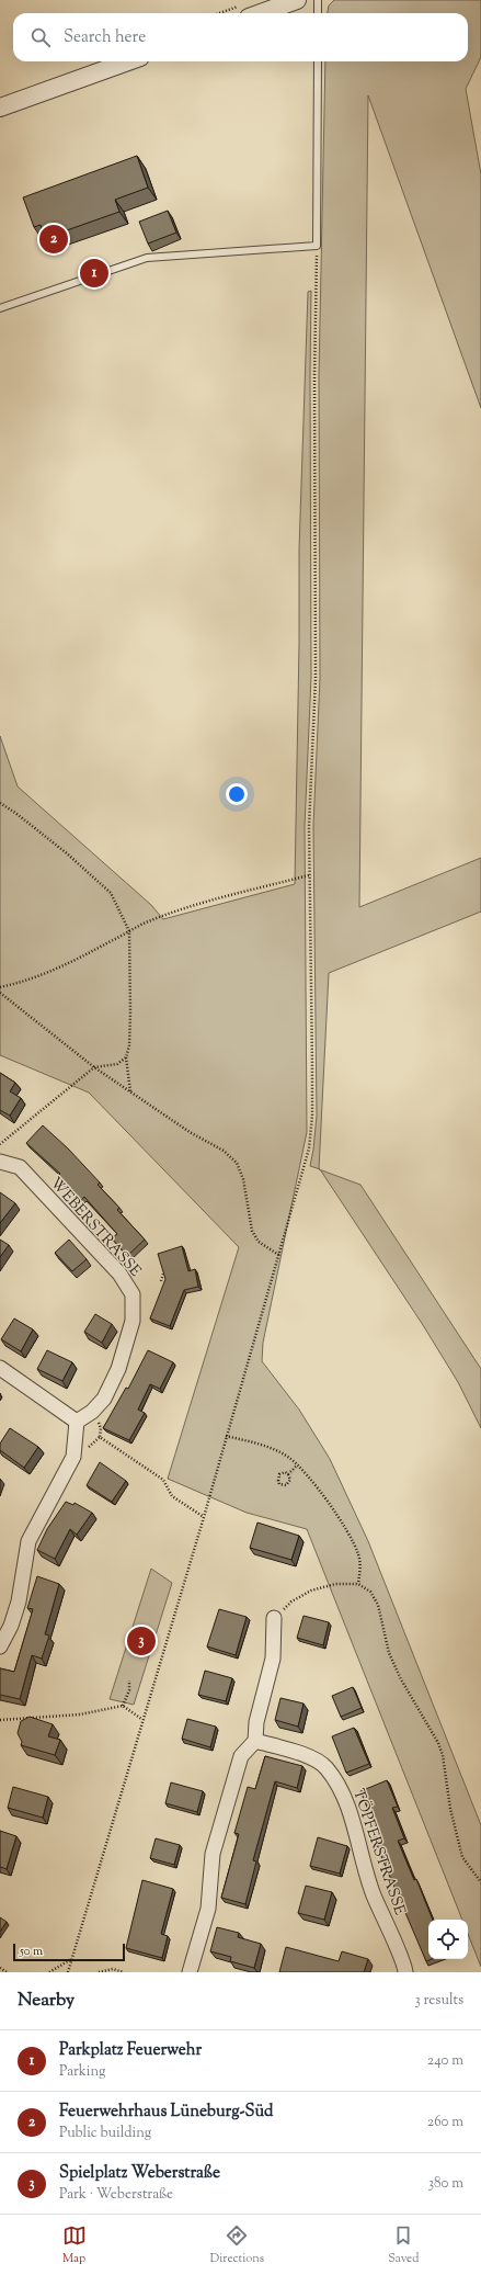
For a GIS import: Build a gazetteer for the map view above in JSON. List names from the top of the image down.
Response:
{
  "streets": {
    "street": ["WEBERSTRASSE", "TÖPFERSTRASSE"]
  },
  "scale_bar": "50 m",
  "page": {
    "search": "Search here",
    "pins": ["2", "1", "3"],
    "scale": "50 m",
    "heading": ["Nearby", "3 results"],
    "list": [
      {
        "mark": "1",
        "name": "Parkplatz Feuerwehr",
        "note": "Parking",
        "value": "240 m"
      },
      {
        "mark": "2",
        "name": "Feuerwehrhaus Lüneburg-Süd",
        "note": "Public building",
        "value": "260 m"
      },
      {
        "mark": "3",
        "name": "Spielplatz Weberstraße",
        "note": "Park · Weberstraße",
        "value": "380 m"
      }
    ],
    "nav": ["Map", "Directions", "Saved"]
  }
}
